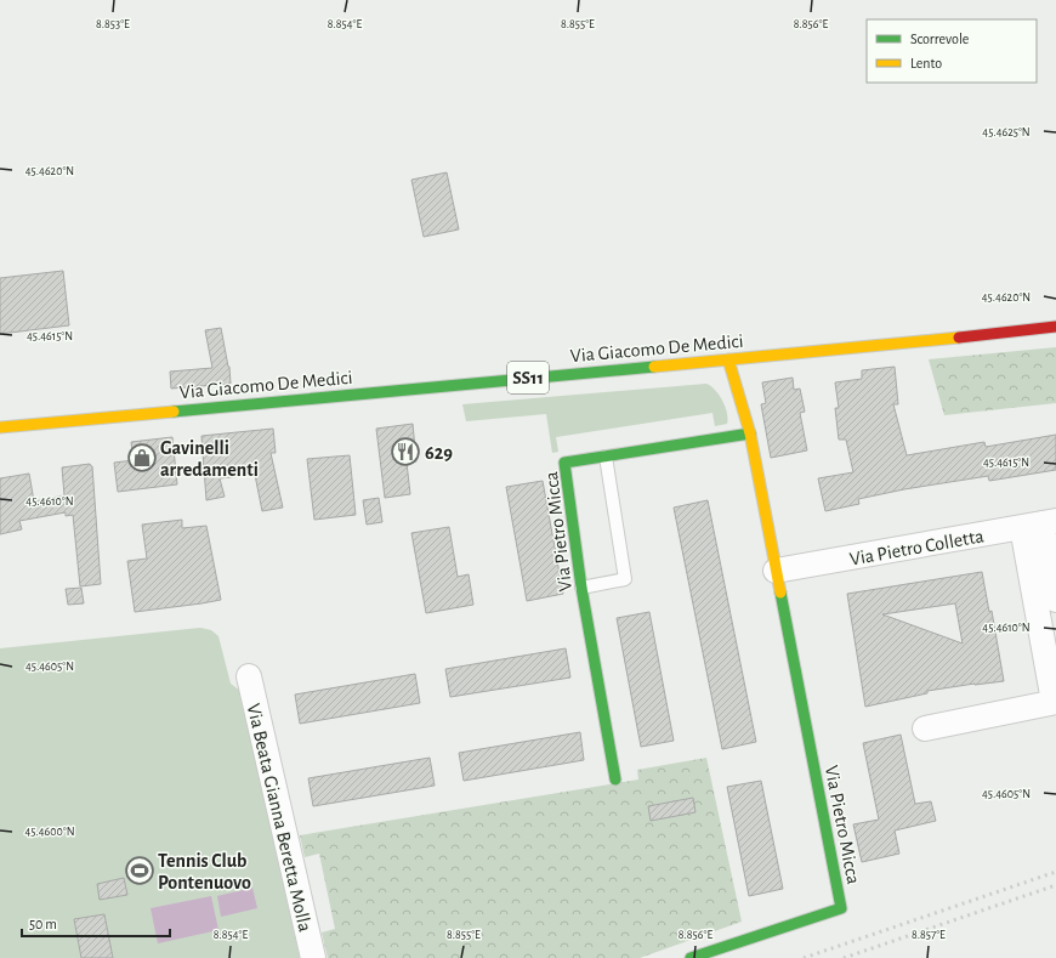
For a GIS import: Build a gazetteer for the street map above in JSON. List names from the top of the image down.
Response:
{
  "streets": {
    "street": [
      "Via Giacomo De Medici",
      "SS11",
      "Via Pietro Micca",
      "Via Pietro Colletta",
      "Via Beata Gianna Beretta Molla"
    ]
  },
  "crossings": [
    ["Via Giacomo De Medici", "Via Pietro Micca"],
    ["Via Pietro Micca", "Via Pietro Colletta"]
  ],
  "places": {
    "restaurant": ["629"],
    "shop": ["Gavinelli arredamenti"],
    "sports": ["Tennis Club Pontenuovo"]
  },
  "legend": ["Scorrevole", "Lento"],
  "scale_bar": "50 m",
  "coordinates": [
    "8.853°E",
    "8.854°E",
    "8.855°E",
    "8.856°E",
    "45.4625°N",
    "45.4620°N",
    "45.4615°N",
    "45.4610°N",
    "45.4605°N",
    "45.4600°N",
    "8.857°E"
  ]
}
